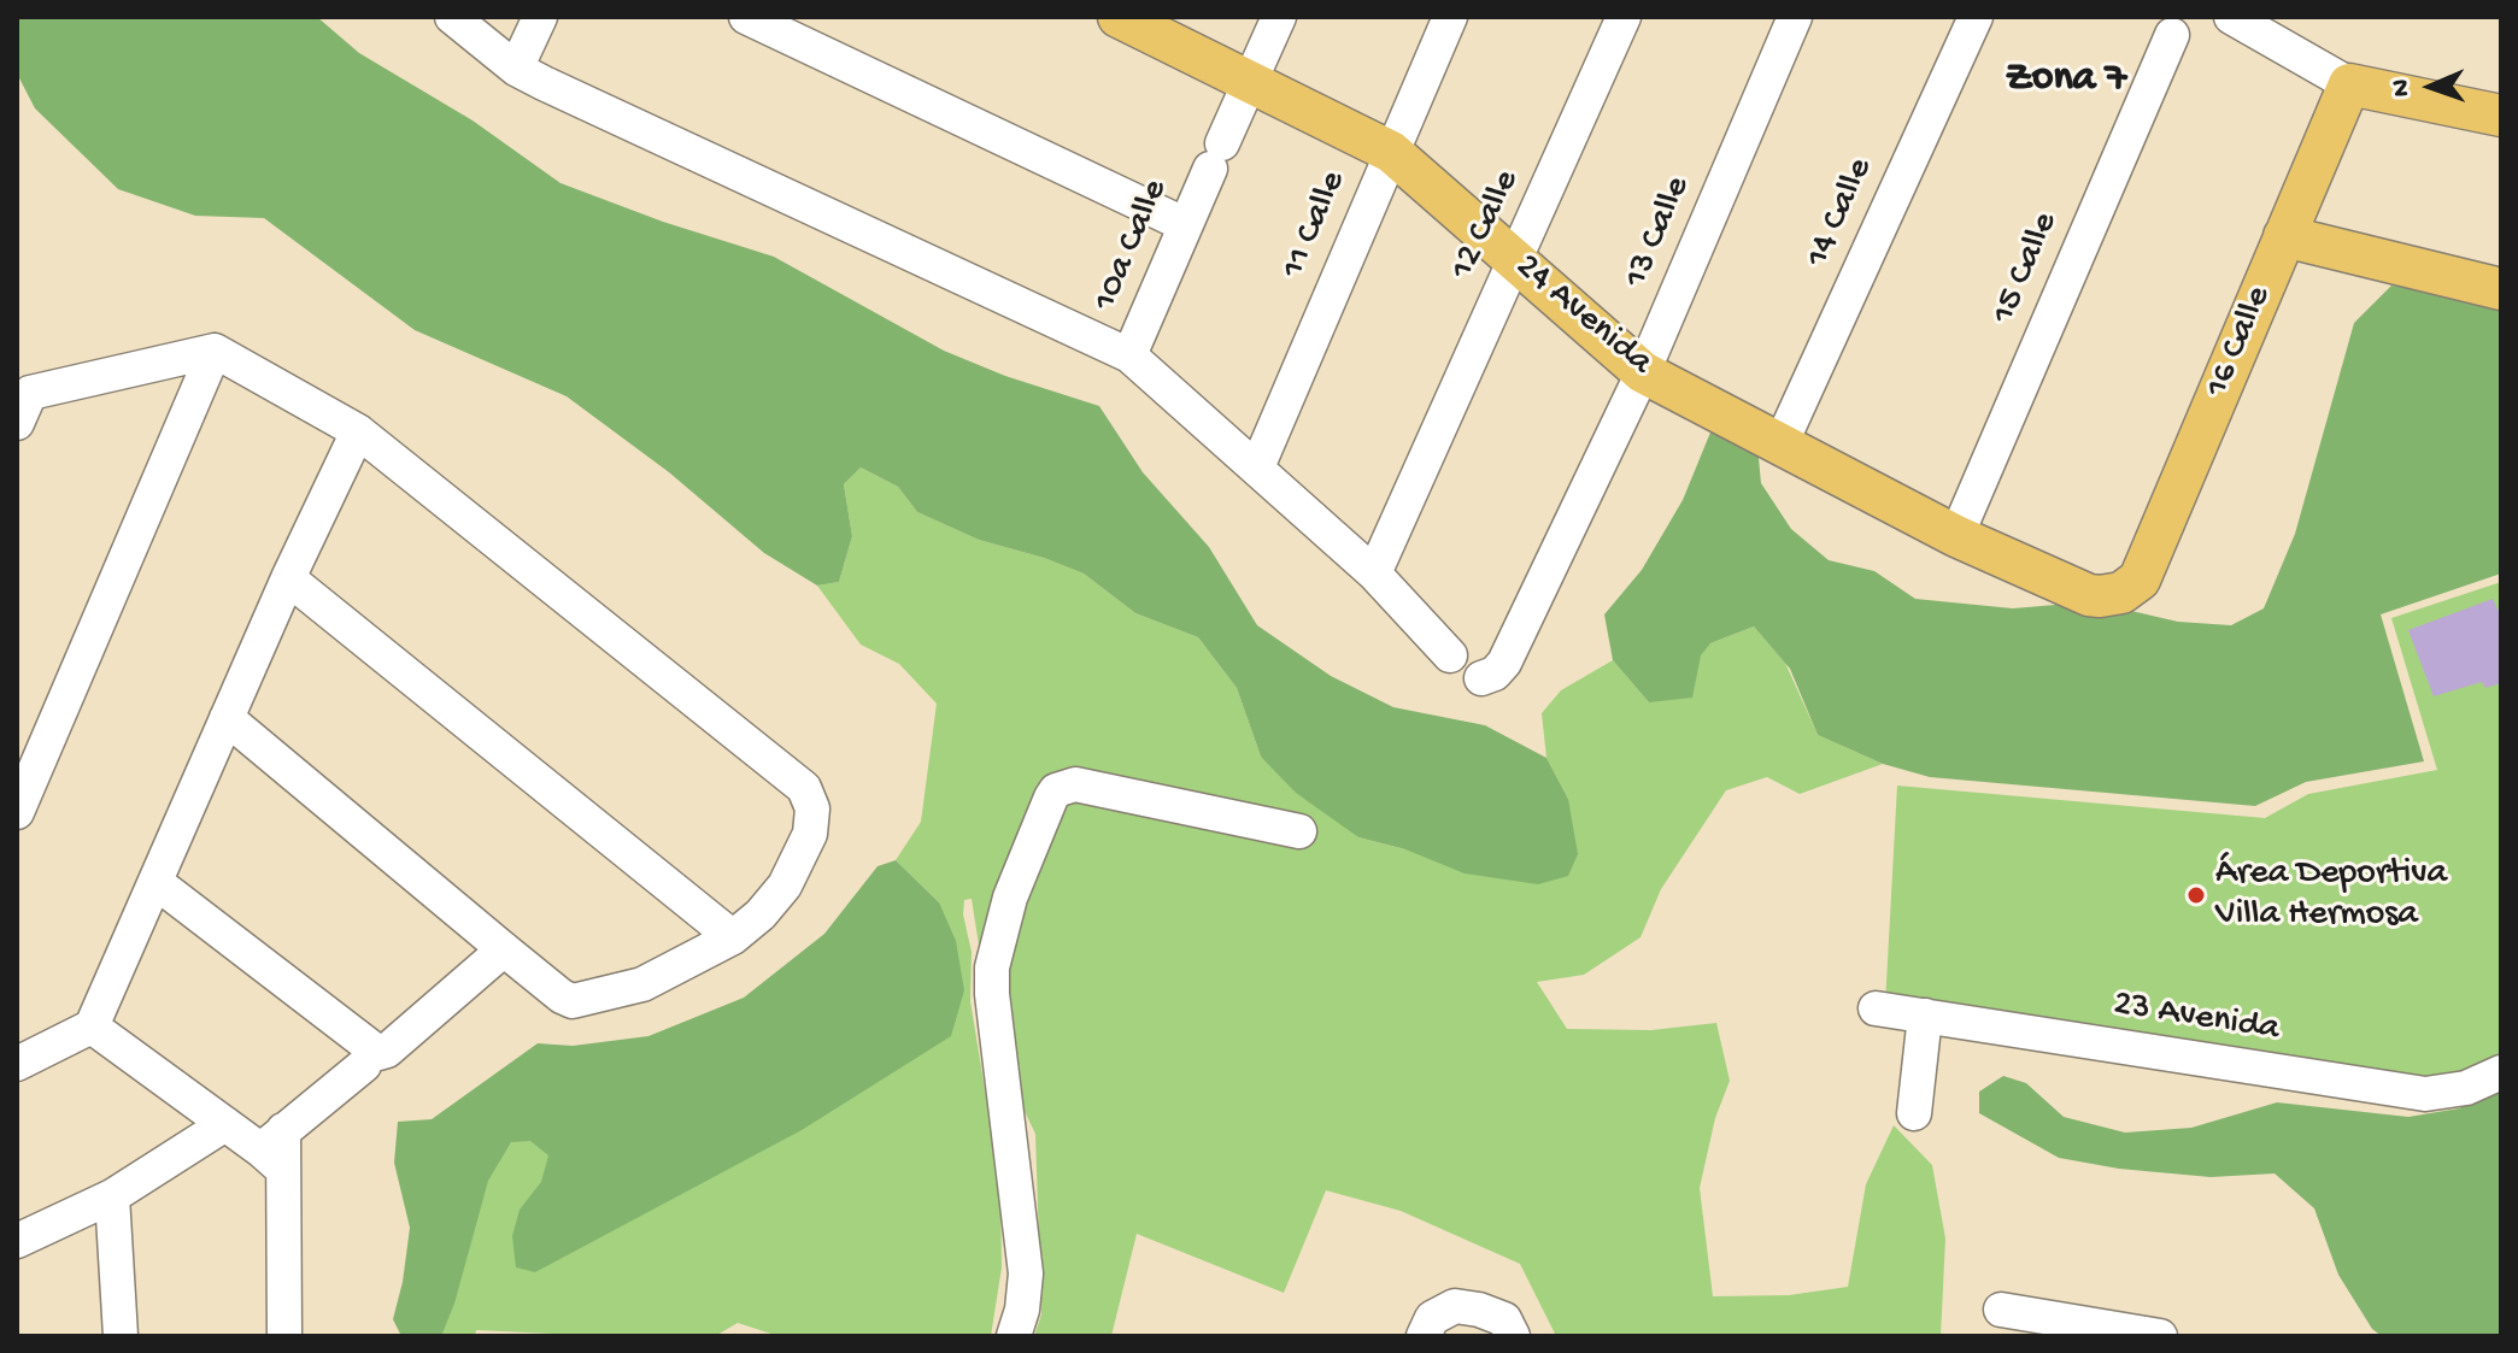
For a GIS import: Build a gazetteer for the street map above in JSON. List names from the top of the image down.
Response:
{
  "streets": {
    "main road": ["24 Avenida", "16 Calle"],
    "street": [
      "14 Calle",
      "11 Calle",
      "12 Calle",
      "13 Calle",
      "10a Calle",
      "15 Calle",
      "23 Avenida"
    ]
  },
  "crossings": [
    ["14 Calle", "24 Avenida"],
    ["11 Calle", "24 Avenida"],
    ["12 Calle", "24 Avenida"],
    ["13 Calle", "24 Avenida"],
    ["10a Calle", "24 Avenida"],
    ["15 Calle", "24 Avenida"],
    ["24 Avenida", "16 Calle"]
  ],
  "districts": ["Zona 7"],
  "places": ["Área Deportiva Villa Hermosa"],
  "north": "left"
}
